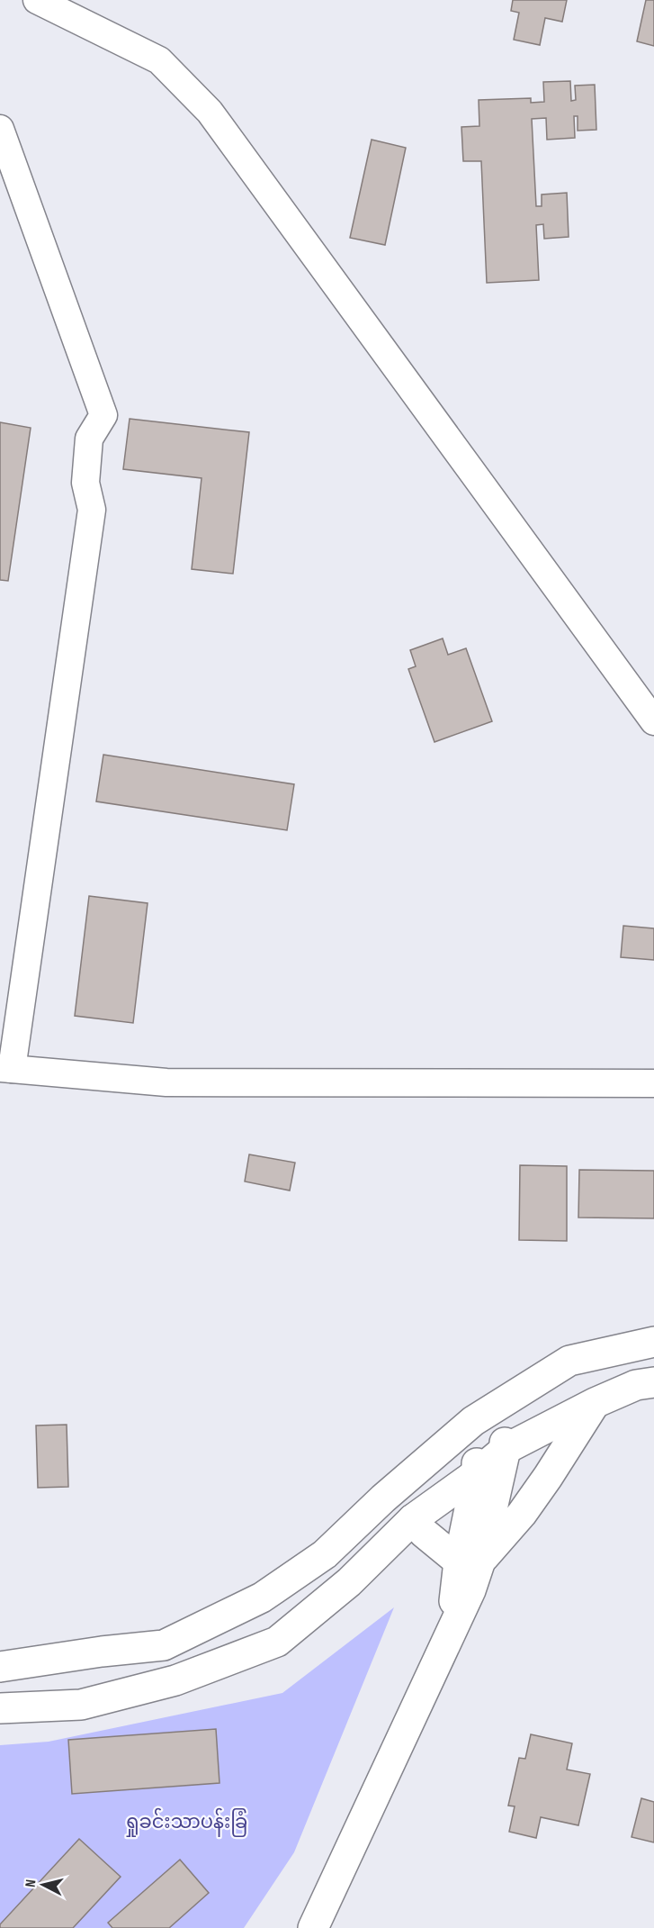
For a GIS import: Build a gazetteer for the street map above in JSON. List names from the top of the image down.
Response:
{
  "parks": ["ရှုခင်းသာပန်းခြံ"],
  "north": "left"
}
